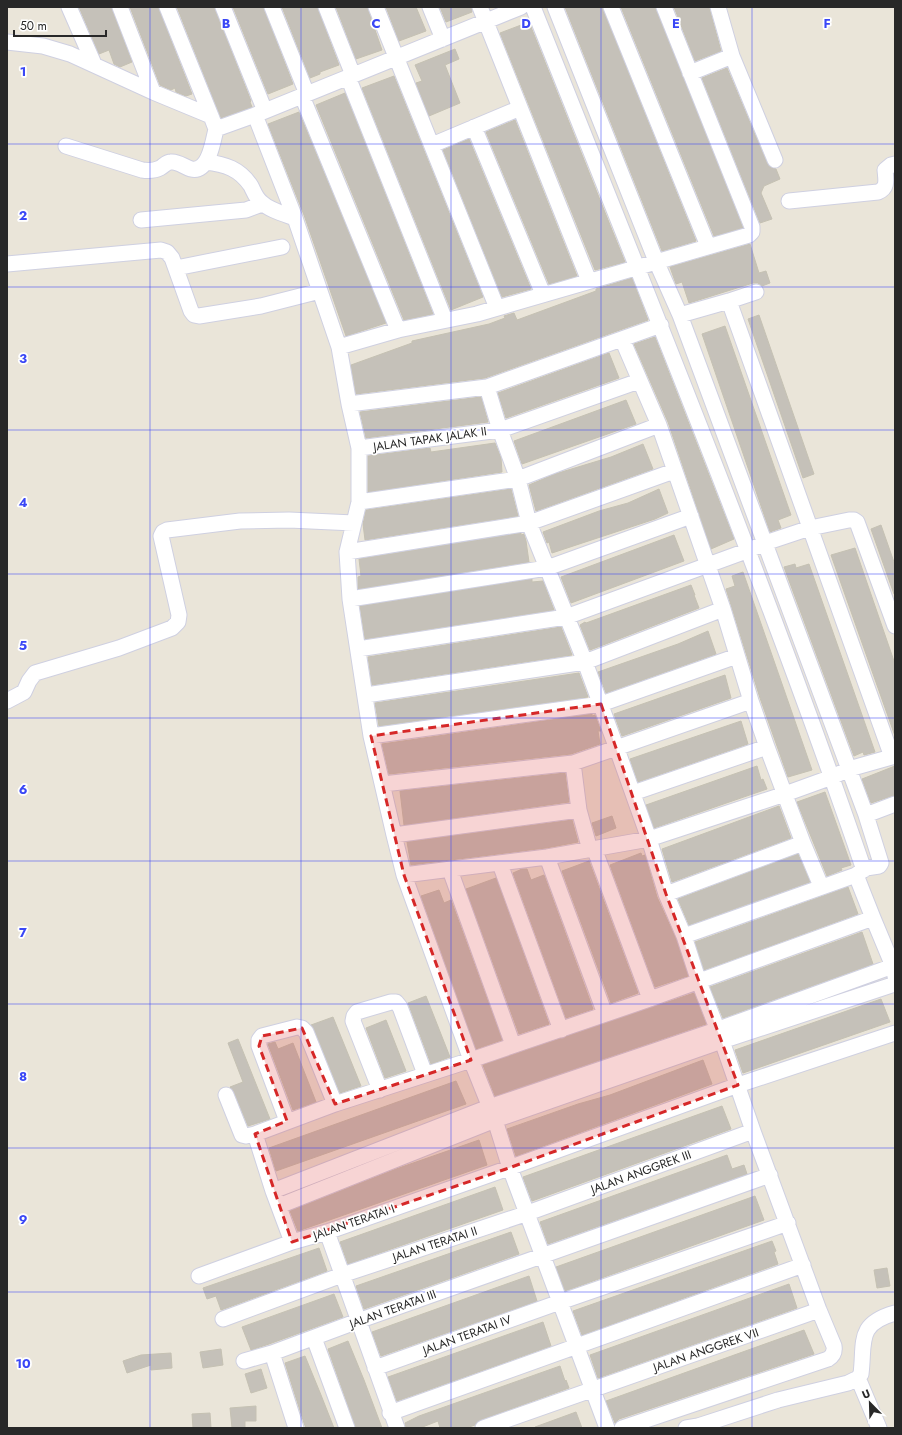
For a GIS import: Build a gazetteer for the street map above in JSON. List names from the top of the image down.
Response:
{
  "streets": {
    "street": [
      "JALAN TAPAK JALAK II",
      "JALAN ANGGREK III",
      "JALAN TERATAI I",
      "JALAN TERATAI II",
      "JALAN TERATAI III",
      "JALAN TERATAI IV",
      "JALAN ANGGREK VII"
    ]
  },
  "crossings": [
    ["JALAN ANGGREK III", "JALAN TERATAI II"]
  ],
  "scale_bar": "50 m",
  "north": "top left",
  "grid": {
    "columns": [
      "B",
      "C",
      "D",
      "E",
      "F"
    ],
    "rows": [
      "1",
      "2",
      "3",
      "4",
      "5",
      "6",
      "7",
      "8",
      "9",
      "10"
    ]
  }
}
